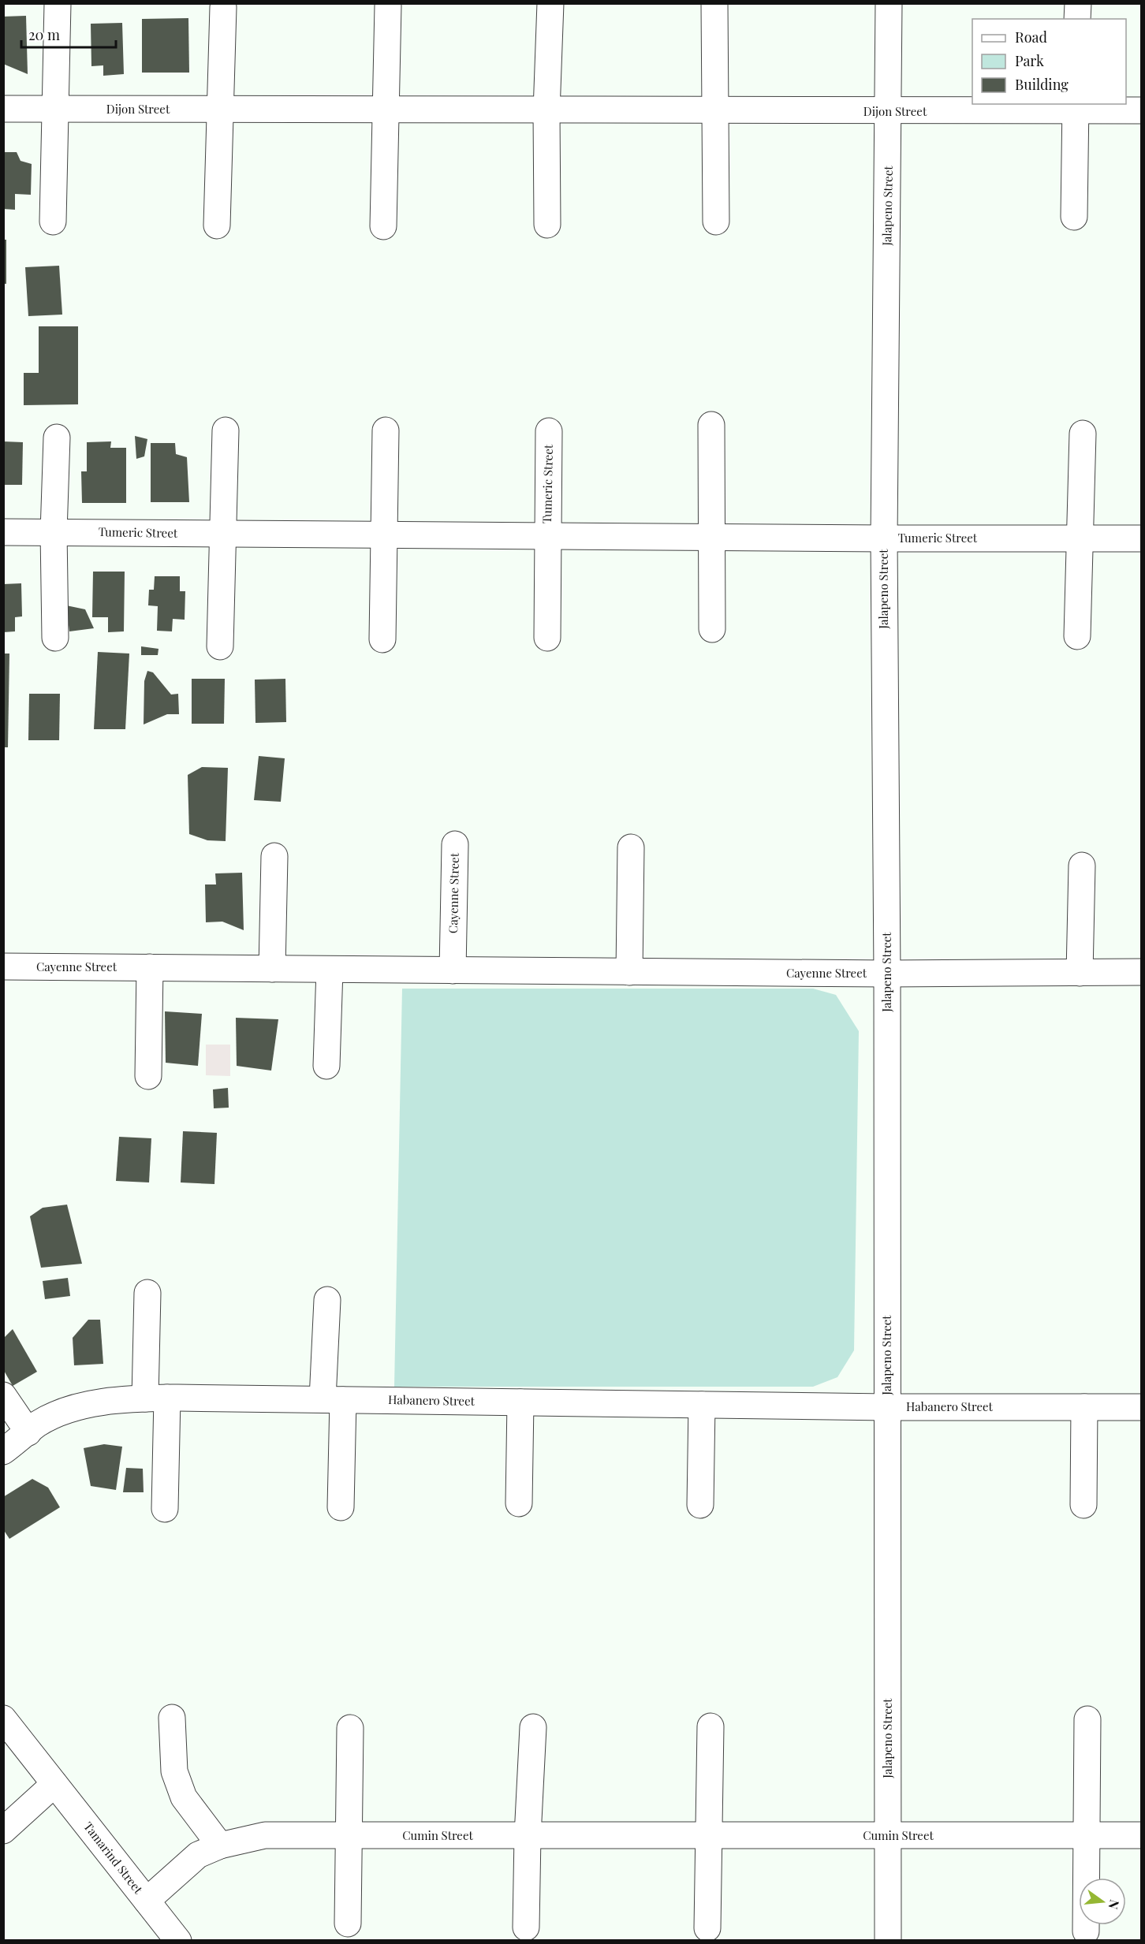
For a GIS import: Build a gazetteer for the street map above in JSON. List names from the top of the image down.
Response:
{
  "streets": {
    "street": [
      "Dijon Street",
      "Jalapeno Street",
      "Tumeric Street",
      "Cayenne Street",
      "Habanero Street",
      "Cumin Street",
      "Tamarind Street"
    ]
  },
  "crossings": [
    ["Dijon Street", "Jalapeno Street"],
    ["Jalapeno Street", "Tumeric Street"],
    ["Jalapeno Street", "Cayenne Street"],
    ["Jalapeno Street", "Habanero Street"],
    ["Jalapeno Street", "Cumin Street"],
    ["Cumin Street", "Tamarind Street"]
  ],
  "legend": ["Road", "Park", "Building"],
  "scale_bar": "20 m",
  "north": "right"
}
